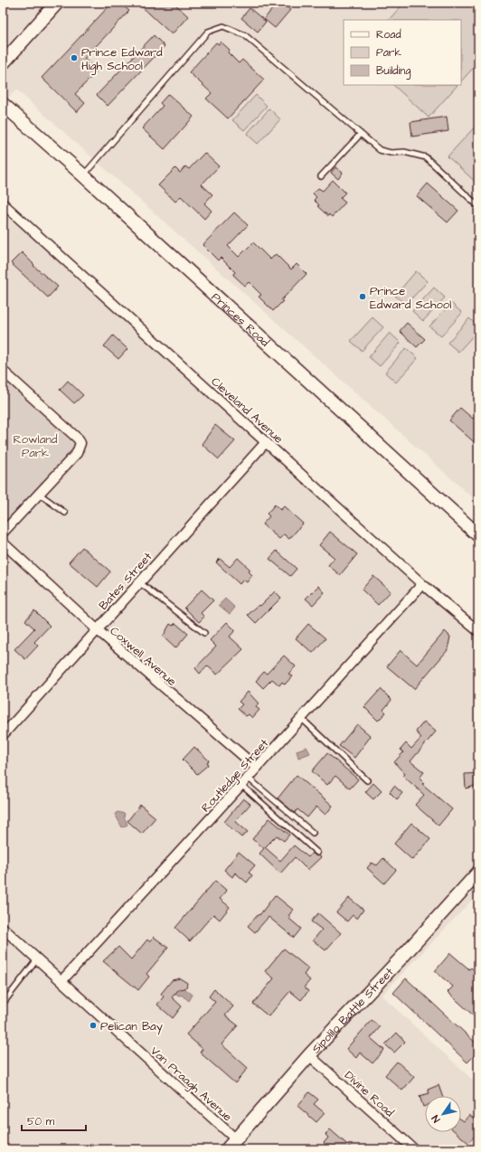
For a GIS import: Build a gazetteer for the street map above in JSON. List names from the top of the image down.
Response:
{
  "streets": {
    "main road": ["Princes Road", "Sipolilo Battle Street"],
    "street": [
      "Cleveland Avenue",
      "Bates Street",
      "Coxwell Avenue",
      "Routledge Street",
      "Van Praagh Avenue",
      "Divine Road"
    ]
  },
  "crossings": [
    ["Cleveland Avenue", "Bates Street"],
    ["Cleveland Avenue", "Routledge Street"],
    ["Bates Street", "Coxwell Avenue"],
    ["Coxwell Avenue", "Routledge Street"],
    ["Routledge Street", "Van Praagh Avenue"],
    ["Sipolilo Battle Street", "Van Praagh Avenue"],
    ["Sipolilo Battle Street", "Divine Road"]
  ],
  "parks": ["Rowland Park"],
  "places": ["Prince Edward High School", "Prince Edward School", "Pelican Bay"],
  "legend": ["Road", "Park", "Building"],
  "scale_bar": "50 m",
  "north": "bottom left"
}
